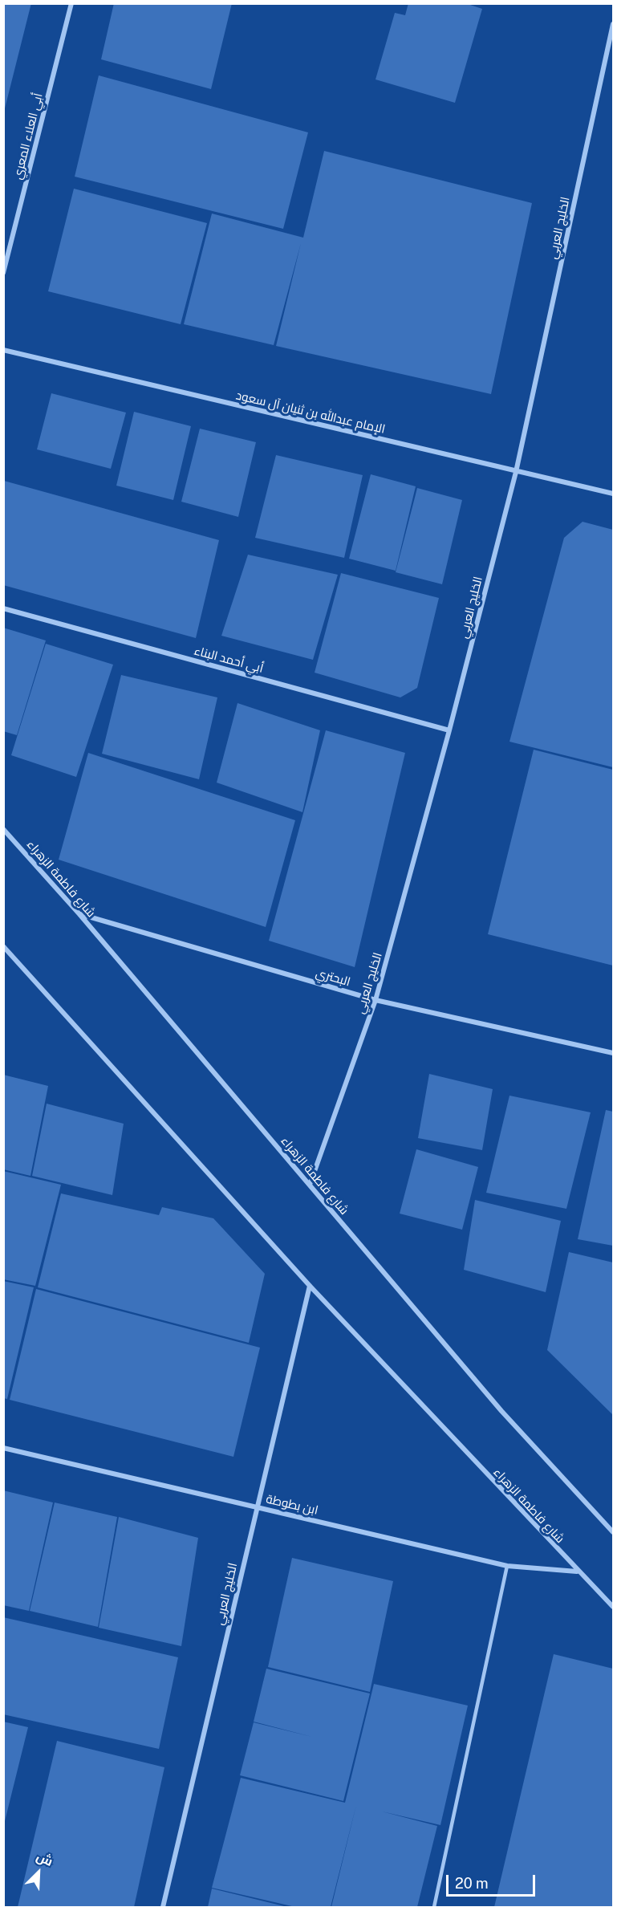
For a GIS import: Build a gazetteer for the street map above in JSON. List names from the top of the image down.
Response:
{
  "streets": {
    "street": [
      "أبي العلاء المعري",
      "الخليج العربي",
      "الإمام عبدالله بن ثنيان آل سعود",
      "أبي أحمد البناء",
      "شارع فاطمة الزهراء",
      "البحتري",
      "ابن بطوطة"
    ]
  },
  "crossings": [
    ["الخليج العربي", "الإمام عبدالله بن ثنيان آل سعود"],
    ["الخليج العربي", "أبي أحمد البناء"],
    ["الخليج العربي", "شارع فاطمة الزهراء"],
    ["الخليج العربي", "البحتري"],
    ["الخليج العربي", "ابن بطوطة"],
    ["شارع فاطمة الزهراء", "البحتري"],
    ["شارع فاطمة الزهراء", "ابن بطوطة"]
  ],
  "scale_bar": "20 m",
  "north": "top right"
}
